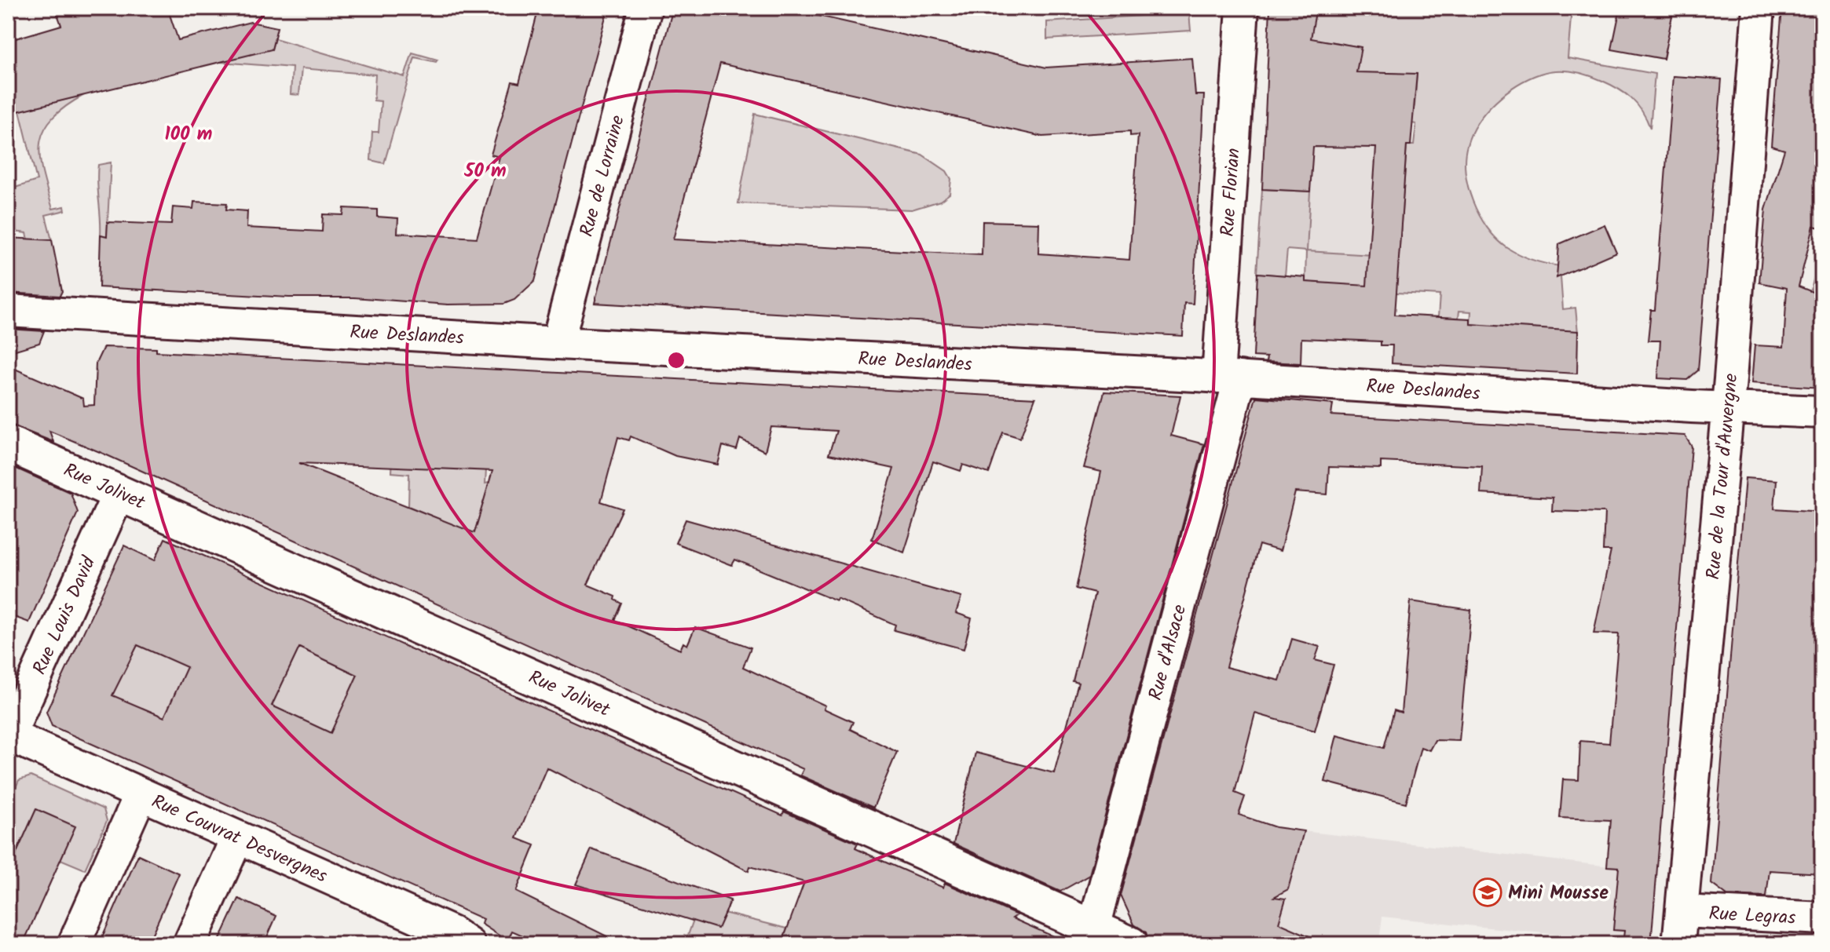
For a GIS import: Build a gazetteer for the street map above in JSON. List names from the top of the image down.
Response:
{
  "streets": {
    "street": [
      "Rue de Lorraine",
      "Rue Florian",
      "Rue Deslandes",
      "Rue de la Tour d'Auvergne",
      "Rue Jolivet",
      "Rue Louis David",
      "Rue d'Alsace",
      "Rue Couvrat Desvergnes",
      "Rue Legras"
    ]
  },
  "crossings": [
    ["Rue de Lorraine", "Rue Deslandes"],
    ["Rue Florian", "Rue Deslandes"],
    ["Rue Florian", "Rue d'Alsace"],
    ["Rue Deslandes", "Rue de la Tour d'Auvergne"],
    ["Rue Deslandes", "Rue d'Alsace"],
    ["Rue de la Tour d'Auvergne", "Rue Legras"],
    ["Rue Jolivet", "Rue Louis David"],
    ["Rue Jolivet", "Rue d'Alsace"],
    ["Rue Louis David", "Rue Couvrat Desvergnes"]
  ],
  "places": {
    "school or university": ["Mini Mousse"]
  },
  "rings": ["100 m", "50 m"]
}
